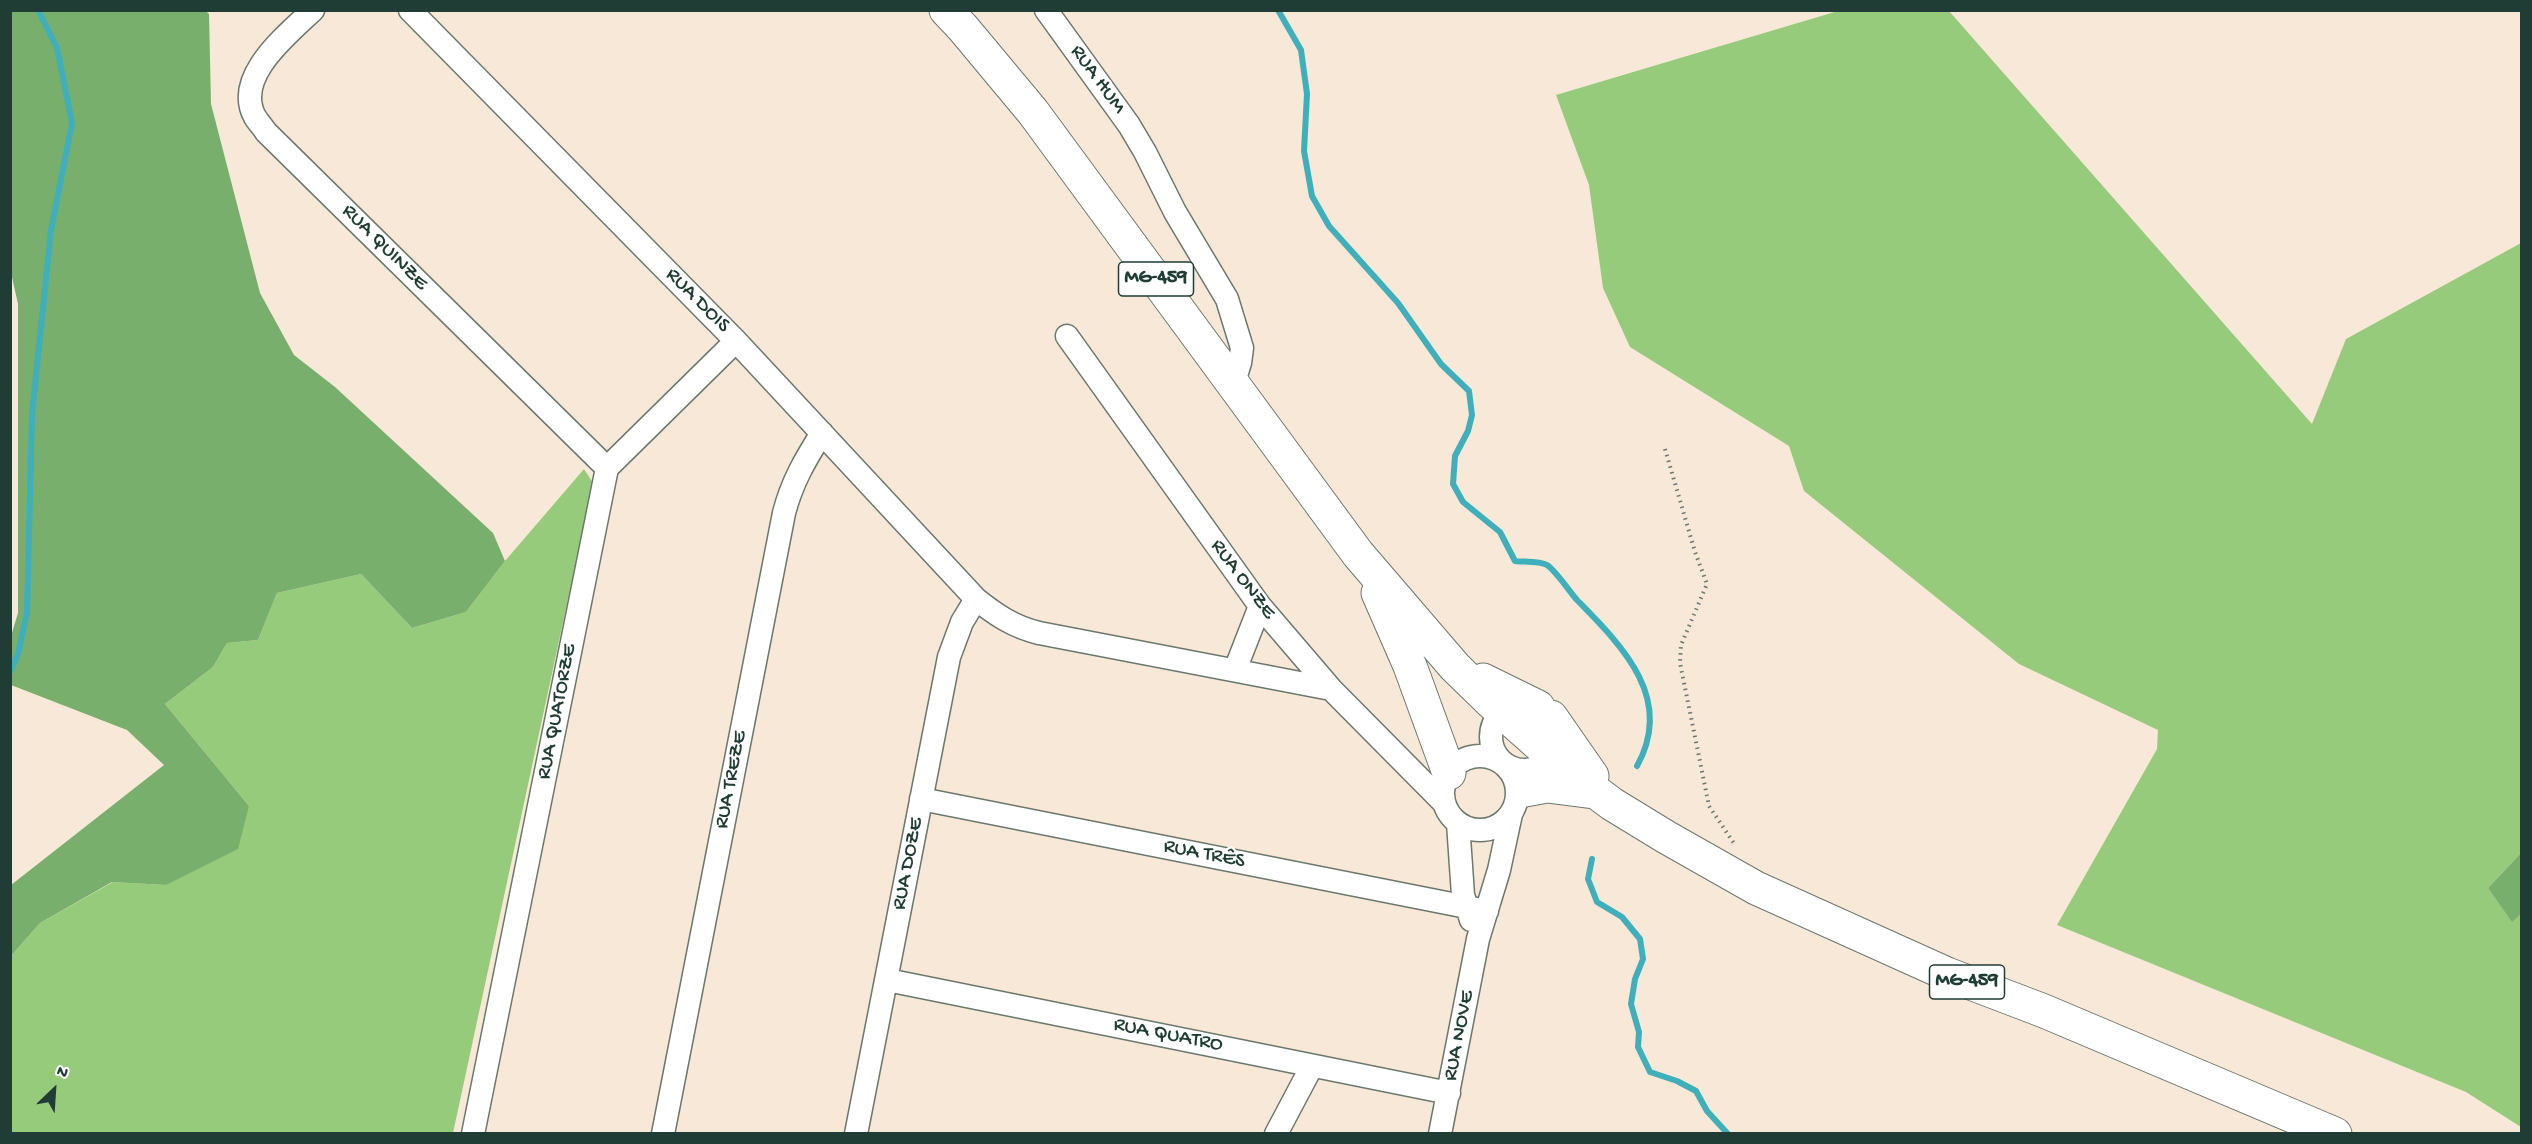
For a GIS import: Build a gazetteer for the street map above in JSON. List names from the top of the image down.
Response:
{
  "streets": {
    "main road": ["MG-459"],
    "street": [
      "RUA HUM",
      "RUA QUINZE",
      "RUA DOIS",
      "RUA ONZE",
      "RUA QUATORZE",
      "RUA TREZE",
      "RUA TRÊS",
      "RUA DOZE",
      "RUA QUATRO",
      "RUA NOVE"
    ]
  },
  "crossings": [
    ["RUA HUM", "MG-459"],
    ["RUA QUINZE", "RUA QUATORZE"],
    ["RUA DOIS", "RUA ONZE"],
    ["RUA DOIS", "RUA TREZE"],
    ["RUA DOIS", "RUA DOZE"],
    ["RUA ONZE", "RUA NOVE"],
    ["RUA TRÊS", "RUA DOZE"],
    ["RUA TRÊS", "RUA NOVE"],
    ["RUA DOZE", "RUA QUATRO"],
    ["RUA QUATRO", "RUA NOVE"]
  ],
  "north": "top right"
}
